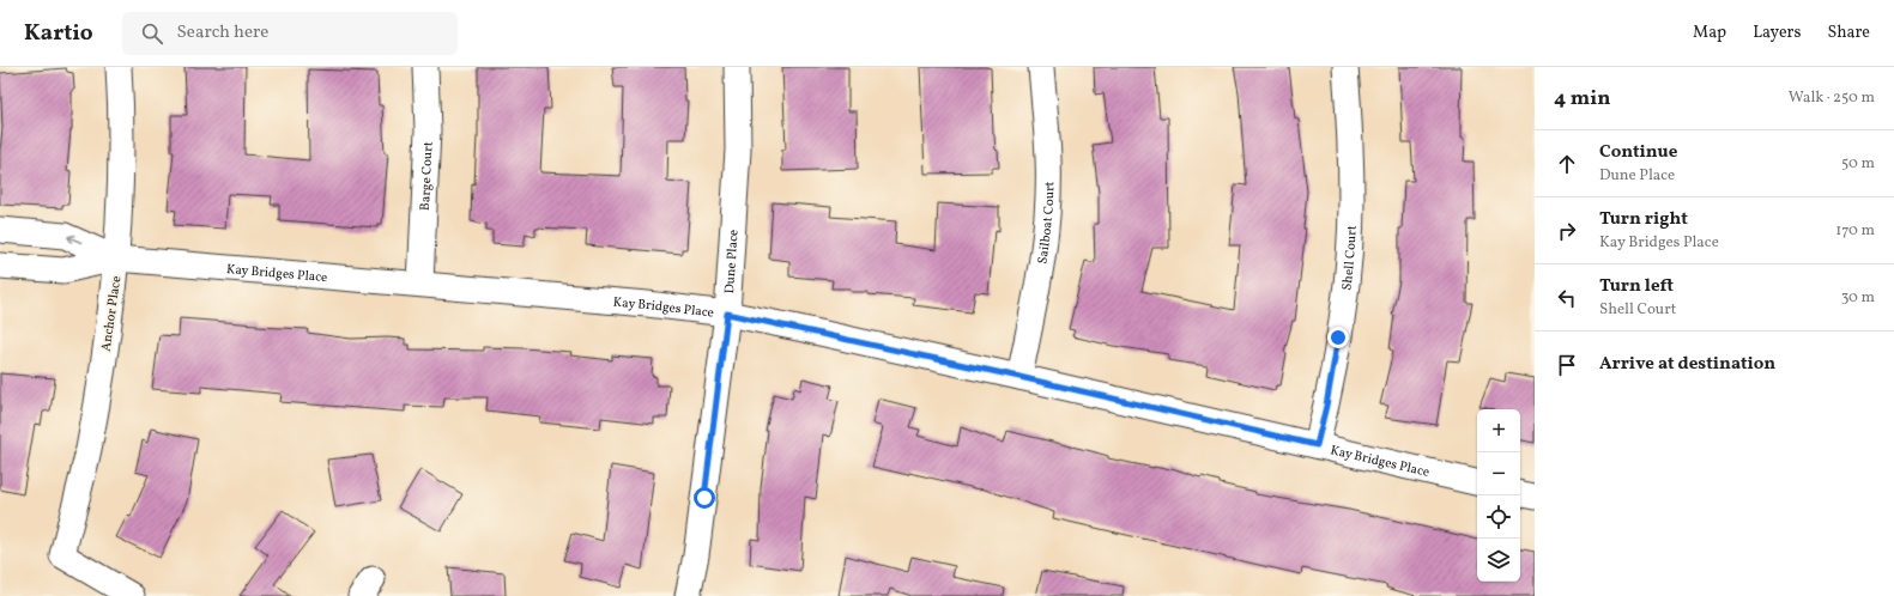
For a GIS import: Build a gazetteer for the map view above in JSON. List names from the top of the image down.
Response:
{
  "streets": {
    "street": [
      "Barge Court",
      "Sailboat Court",
      "Shell Court",
      "Dune Place",
      "Kay Bridges Place",
      "Anchor Place"
    ]
  },
  "crossings": [
    ["Barge Court", "Kay Bridges Place"],
    ["Sailboat Court", "Kay Bridges Place"],
    ["Shell Court", "Kay Bridges Place"],
    ["Dune Place", "Kay Bridges Place"],
    ["Kay Bridges Place", "Anchor Place"]
  ],
  "page": {
    "header": "Kartio",
    "search": "Search here",
    "nav": ["Map", "Layers", "Share"],
    "heading": ["4 min", "Walk · 250 m"],
    "list": [
      ["Continue", "Dune Place", "50 m"],
      ["Turn right", "Kay Bridges Place", "170 m"],
      ["Turn left", "Shell Court", "30 m"],
      "Arrive at destination"
    ],
    "map_buttons": ["+", "−"]
  }
}
